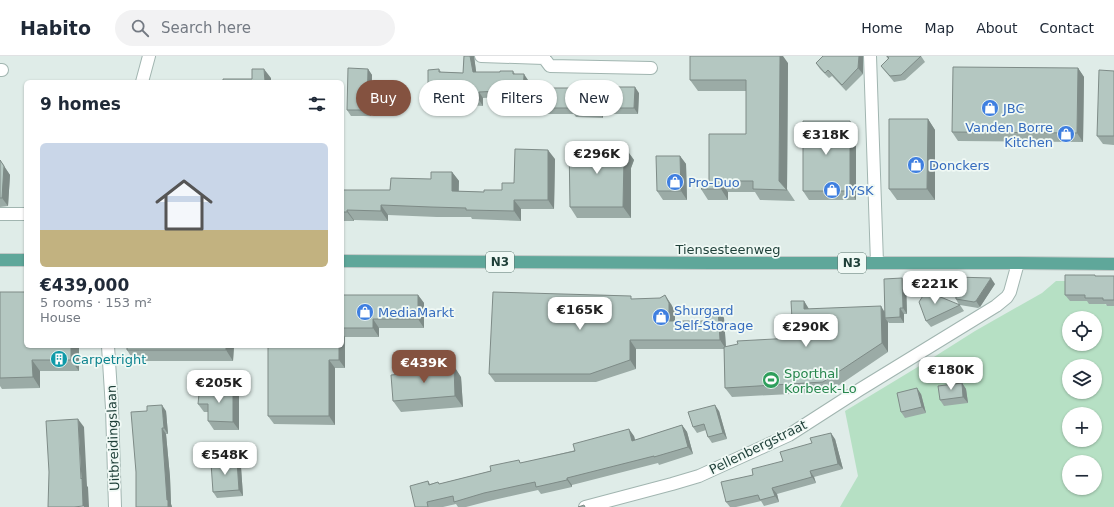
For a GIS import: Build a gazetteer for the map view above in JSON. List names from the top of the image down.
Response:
{
  "streets": {
    "main road": ["Tiensesteenweg", "N3"],
    "street": ["Uitbreidingslaan", "Pellenbergstraat"]
  },
  "crossings": [
    ["Tiensesteenweg", "Pellenbergstraat"]
  ],
  "places": {
    "shop": [
      "JBC",
      "Vanden Borre Kitchen",
      "Donckers",
      "Pro-Duo",
      "JYSK",
      "MediaMarkt",
      "Shurgard Self-Storage"
    ],
    "building": ["Carpetright"],
    "sports": ["Sporthal Korbeek-Lo"]
  },
  "page": {
    "header": "Habito",
    "search": "Search here",
    "nav": [
      "Home",
      "Map",
      "About",
      "Contact"
    ],
    "chip": [
      "Buy",
      "Rent",
      "Filters",
      "New"
    ],
    "heading": "9 homes",
    "price": [
      "€318K",
      "€296K",
      "€221K",
      "€165K",
      "€290K",
      "€439K",
      "€180K",
      "€205K",
      "€548K"
    ],
    "list": [
      {
        "name": "€439,000",
        "note": "5 rooms · 153 m² · House"
      }
    ],
    "map_buttons": ["+", "−"]
  }
}
